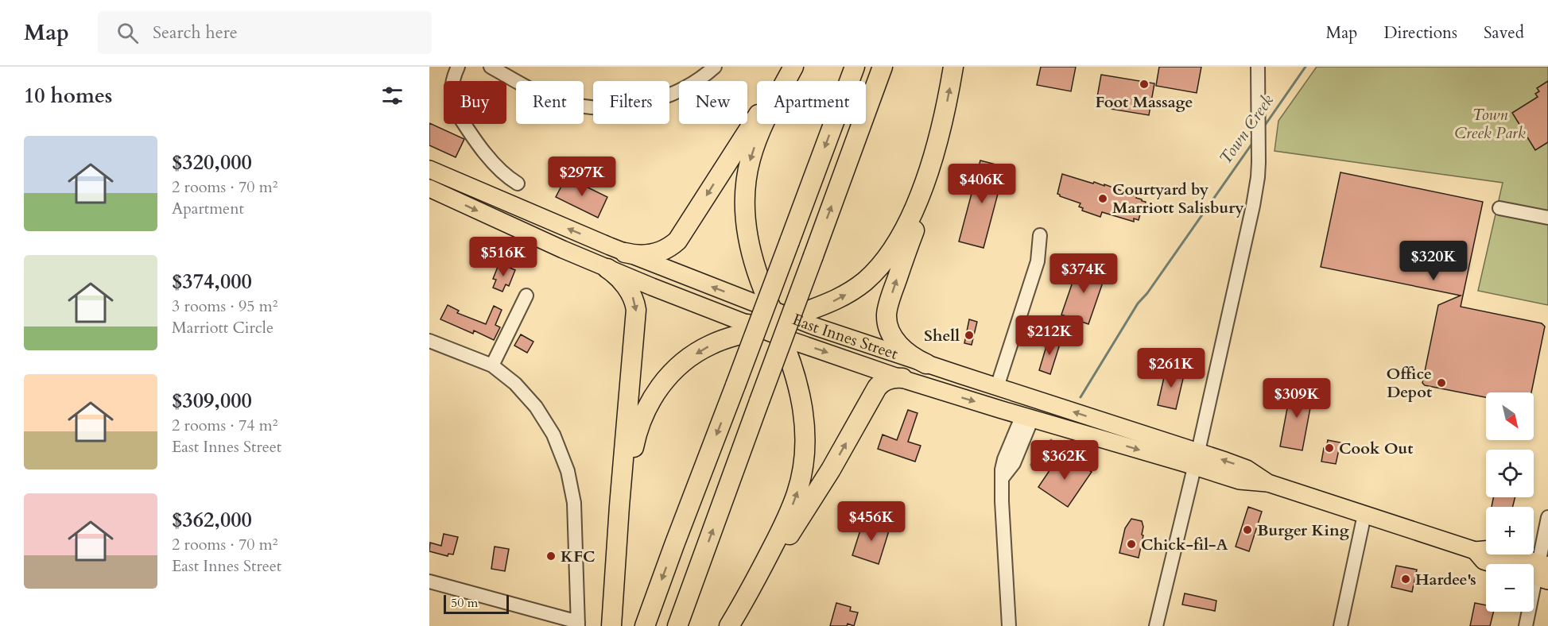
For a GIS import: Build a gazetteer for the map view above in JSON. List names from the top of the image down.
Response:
{
  "streets": {
    "main road": ["East Innes Street"]
  },
  "water": ["Town Creek"],
  "parks": ["Town Creek Park"],
  "places": [
    "Foot Massage",
    "Courtyard by Marriott Salisbury",
    "Shell",
    "Office Depot",
    "Cook Out",
    "Burger King",
    "Chick-fil-A",
    "KFC",
    "Hardee's"
  ],
  "scale_bar": "50 m",
  "north": "bottom right",
  "page": {
    "header": "Map",
    "search": "Search here",
    "nav": ["Map", "Directions", "Saved"],
    "heading": "10 homes",
    "chip": [
      "Buy",
      "Rent",
      "Filters",
      "New",
      "Apartment"
    ],
    "list": [
      {
        "name": "$320,000",
        "note": "2 rooms · 70 m² · Apartment"
      },
      {
        "name": "$374,000",
        "note": "3 rooms · 95 m² · Marriott Circle"
      },
      {
        "name": "$309,000",
        "note": "2 rooms · 74 m² · East Innes Street"
      },
      {
        "name": "$362,000",
        "note": "2 rooms · 70 m² · East Innes Street"
      }
    ],
    "price": [
      "$297K",
      "$406K",
      "$516K",
      "$320K",
      "$374K",
      "$212K",
      "$261K",
      "$309K",
      "$362K",
      "$456K"
    ],
    "map_buttons": ["+", "−"],
    "scale": "50 m"
  }
}
